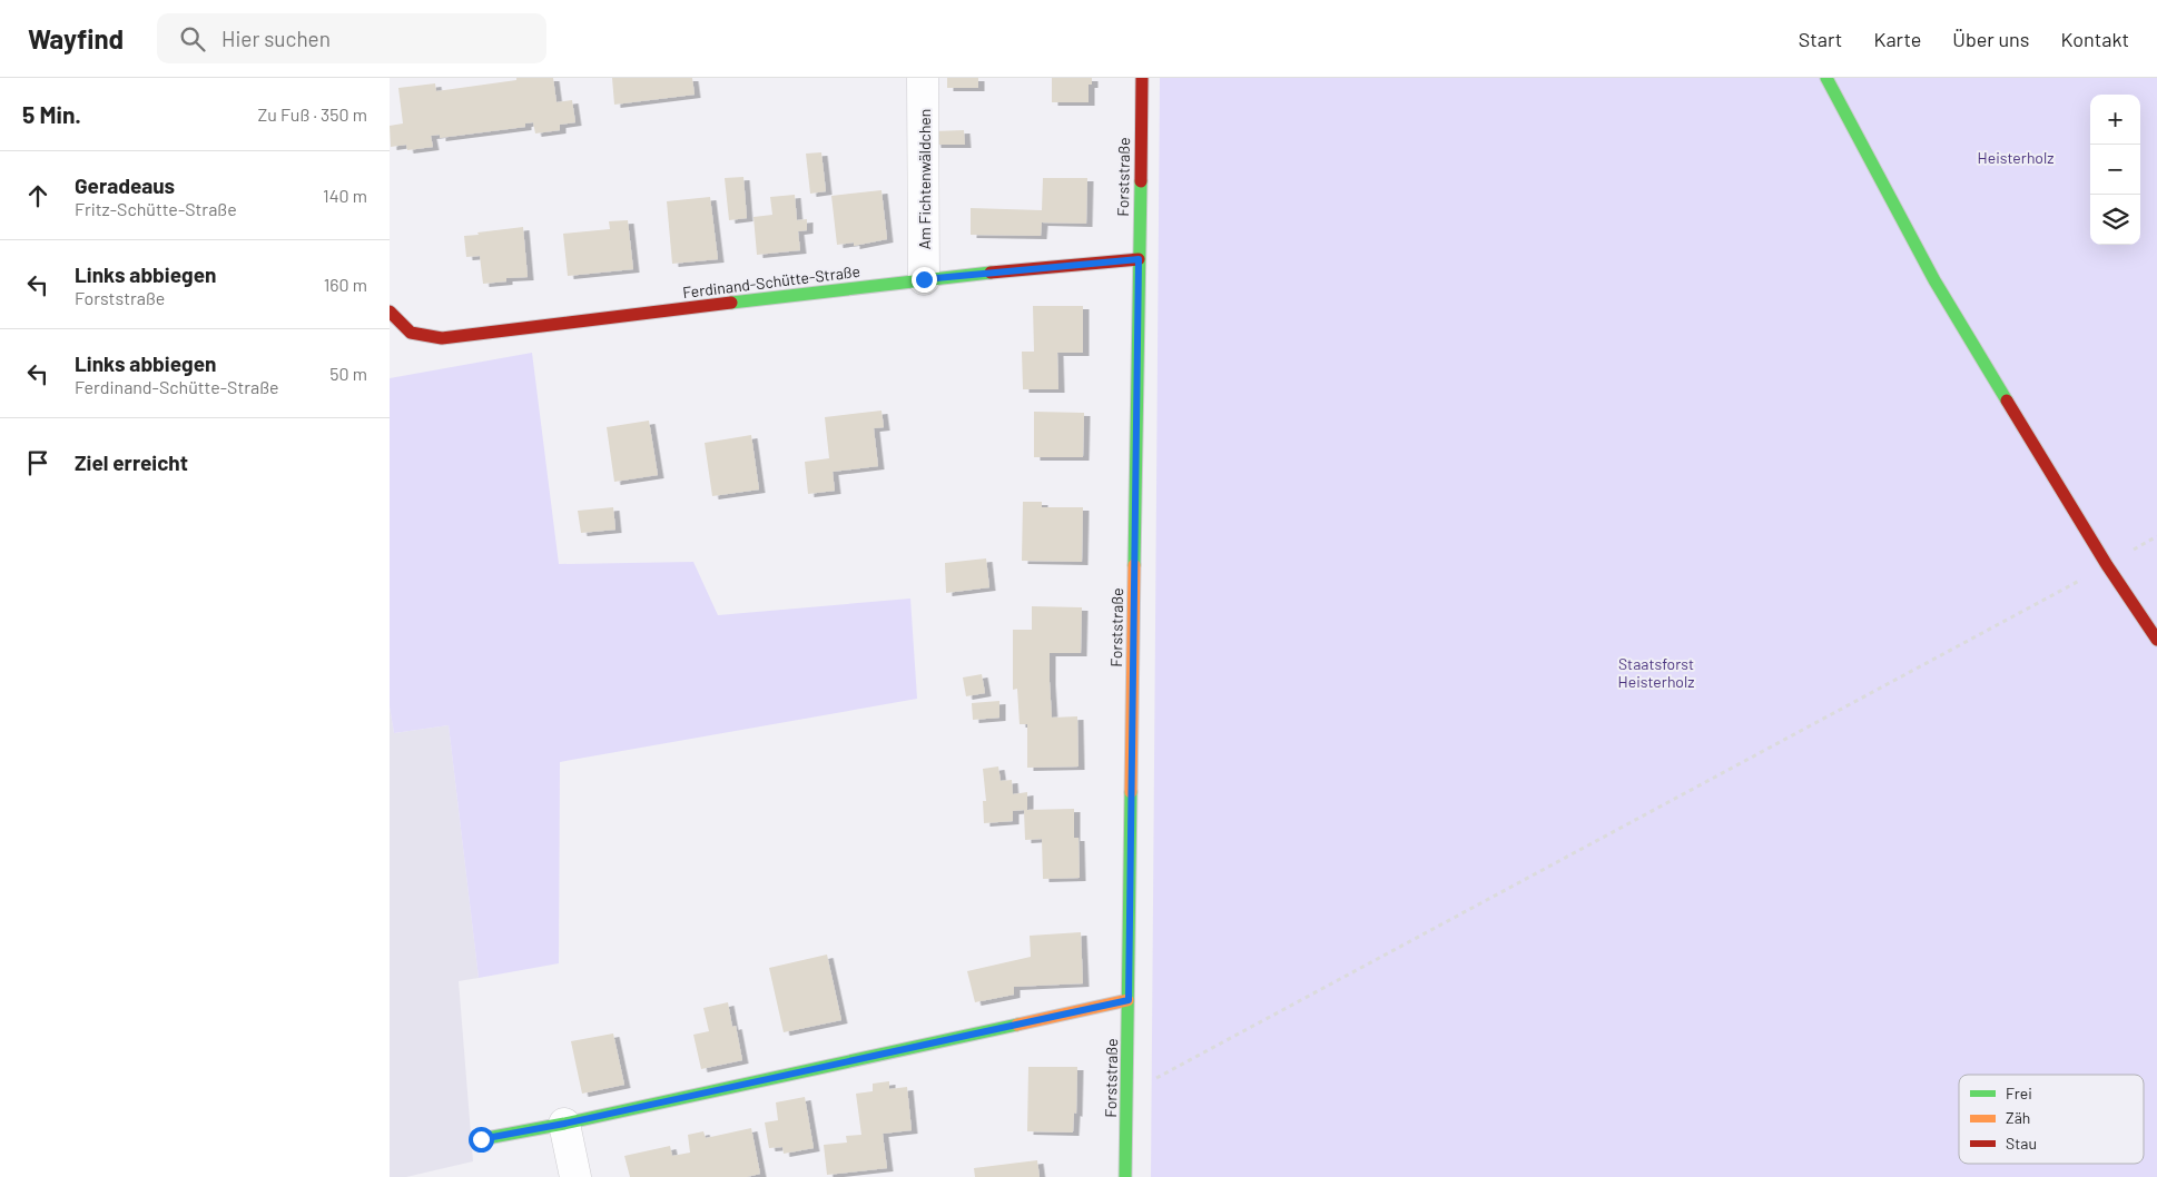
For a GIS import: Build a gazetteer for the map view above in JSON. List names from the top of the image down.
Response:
{
  "streets": {
    "street": ["Forststraße", "Am Fichtenwäldchen", "Ferdinand-Schütte-Straße"]
  },
  "crossings": [
    ["Forststraße", "Ferdinand-Schütte-Straße"],
    ["Am Fichtenwäldchen", "Ferdinand-Schütte-Straße"]
  ],
  "parks": ["Heisterholz", "Staatsforst Heisterholz"],
  "legend": ["Frei", "Zäh", "Stau"],
  "page": {
    "header": "Wayfind",
    "search": "Hier suchen",
    "nav": [
      "Start",
      "Karte",
      "Über uns",
      "Kontakt"
    ],
    "heading": ["5 Min.", "Zu Fuß · 350 m"],
    "map_buttons": ["+", "−"],
    "list": [
      ["Geradeaus", "Fritz-Schütte-Straße", "140 m"],
      ["Links abbiegen", "Forststraße", "160 m"],
      ["Links abbiegen", "Ferdinand-Schütte-Straße", "50 m"],
      "Ziel erreicht"
    ]
  }
}
